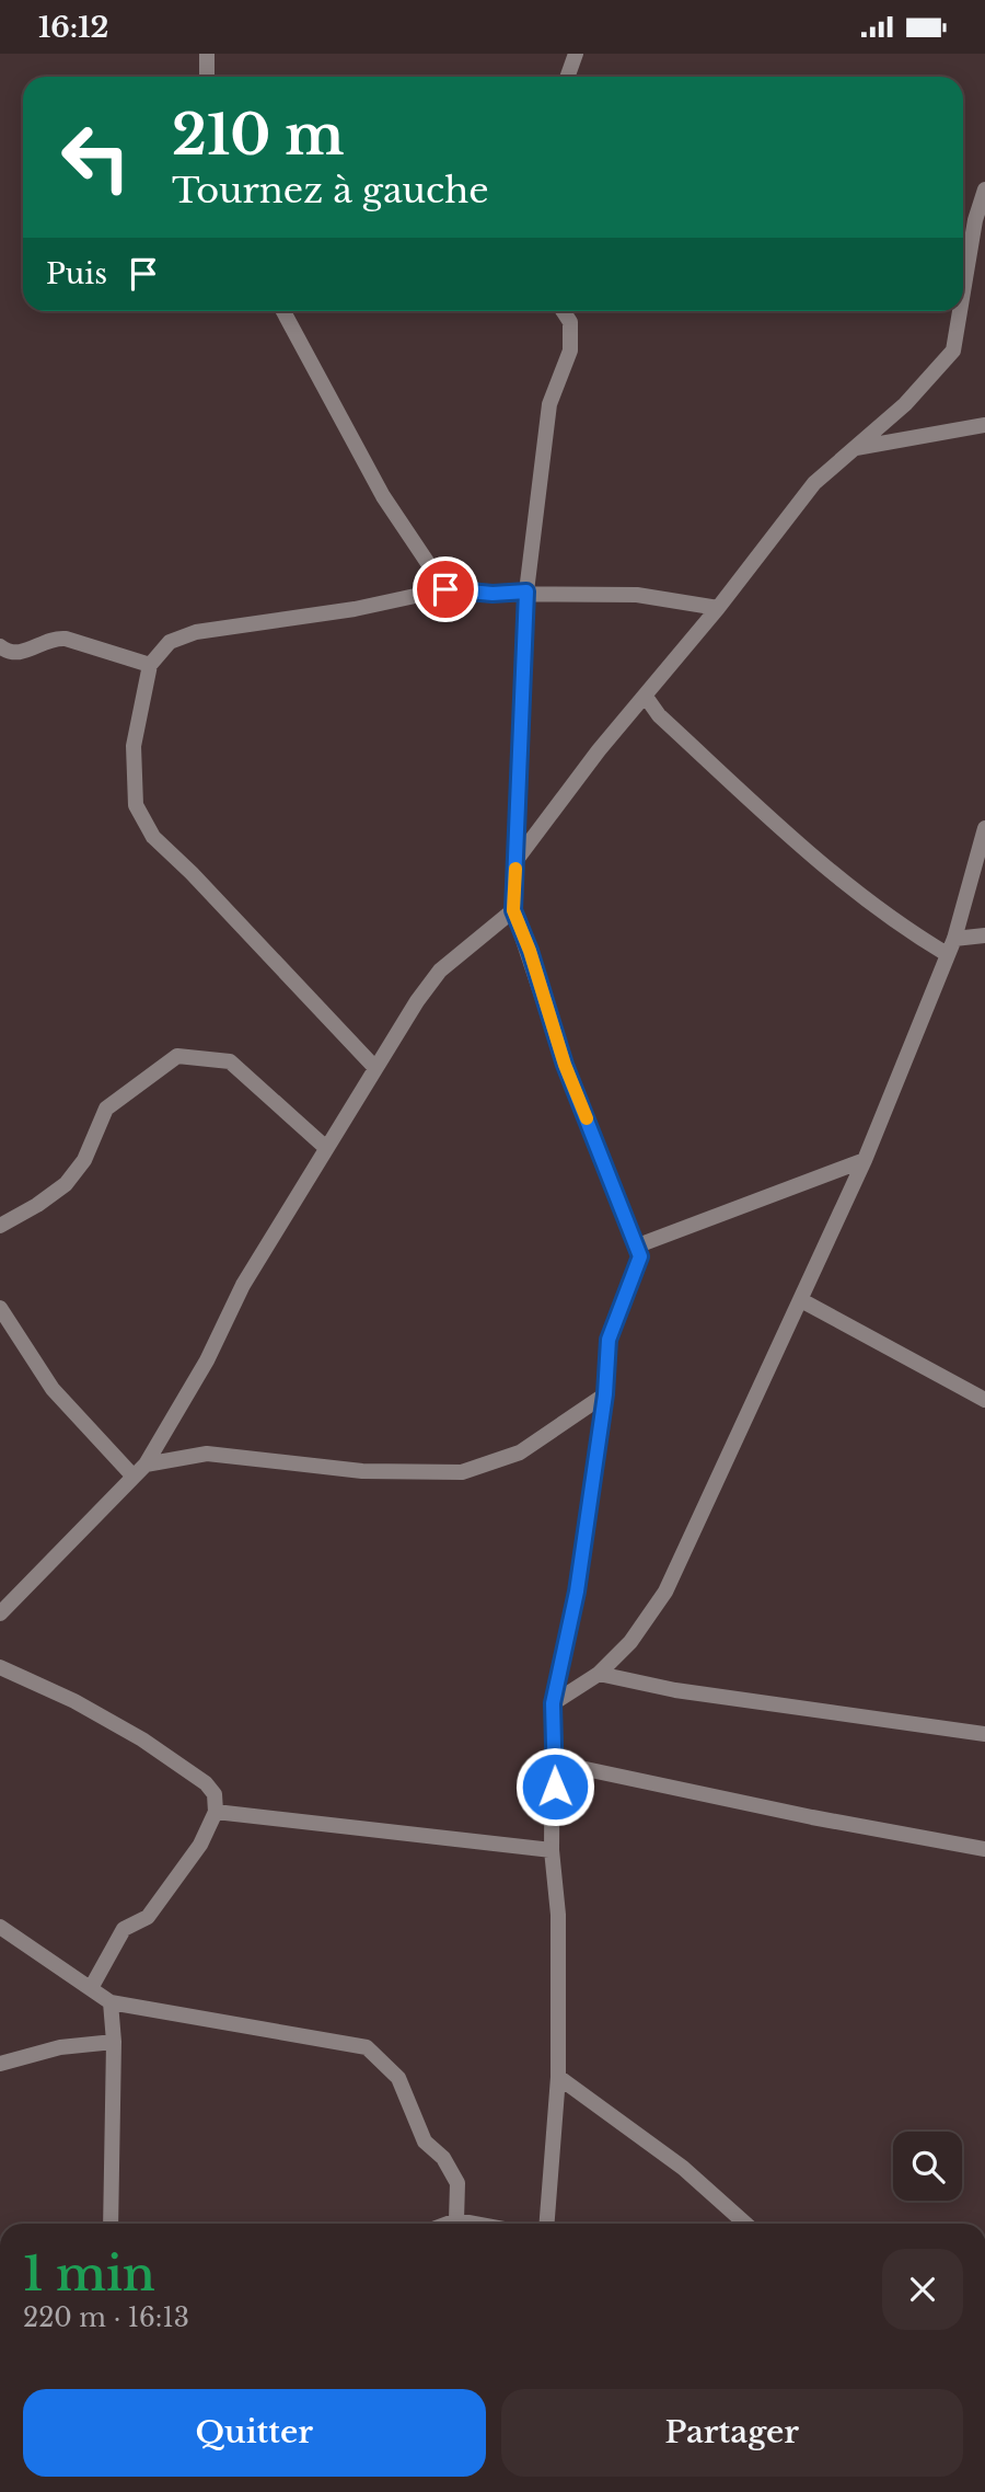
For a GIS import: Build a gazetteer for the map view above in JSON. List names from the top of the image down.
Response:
{
  "page": {
    "status": "16:12",
    "turn": ["210 m", "Tournez à gauche"],
    "then": "Puis",
    "heading": ["1 min", "220 m · 16:13"],
    "buttons": ["Quitter", "Partager"]
  }
}
